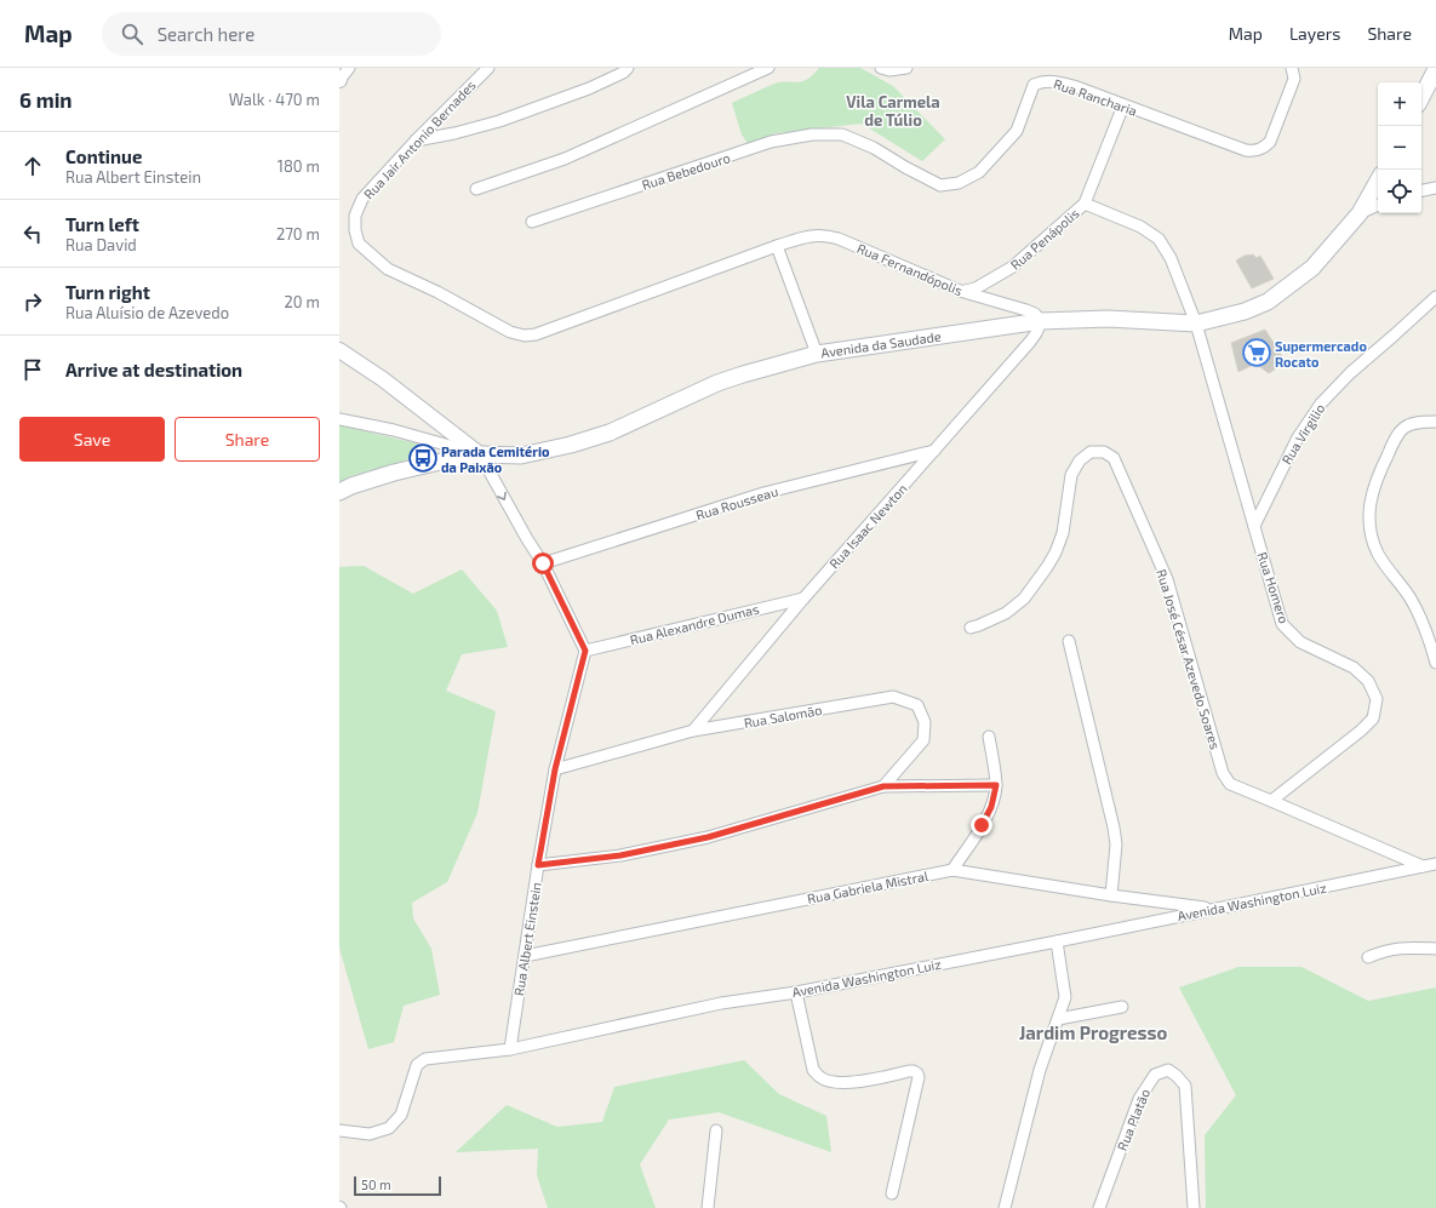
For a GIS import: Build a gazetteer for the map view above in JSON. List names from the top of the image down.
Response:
{
  "streets": {
    "main road": ["Avenida da Saudade"],
    "street": [
      "Rua Rancharia",
      "Rua Jair Antonio Bernades",
      "Rua Bebedouro",
      "Rua Penápolis",
      "Rua Fernandópolis",
      "Rua Virgilio",
      "Rua Rousseau",
      "Rua Isaac Newton",
      "Rua Homero",
      "Rua Alexandre Dumas",
      "Rua José César Azevedo Soares",
      "Rua Salomão",
      "Rua Gabriela Mistral",
      "Avenida Washington Luiz",
      "Rua Albert Einstein",
      "Rua Platão"
    ]
  },
  "crossings": [
    ["Rua Rancharia", "Rua Bebedouro"],
    ["Rua Rancharia", "Rua Penápolis"],
    ["Rua Jair Antonio Bernades", "Rua Fernandópolis"],
    ["Rua Penápolis", "Rua Fernandópolis"],
    ["Rua Penápolis", "Rua Homero"],
    ["Rua Fernandópolis", "Avenida da Saudade"],
    ["Rua Fernandópolis", "Rua Isaac Newton"],
    ["Avenida da Saudade", "Rua Isaac Newton"],
    ["Avenida da Saudade", "Rua Homero"],
    ["Rua Virgilio", "Rua Homero"],
    ["Rua Rousseau", "Rua Isaac Newton"],
    ["Rua Isaac Newton", "Rua Alexandre Dumas"],
    ["Rua Isaac Newton", "Rua Salomão"],
    ["Rua Homero", "Rua José César Azevedo Soares"],
    ["Rua Alexandre Dumas", "Rua Albert Einstein"],
    ["Rua Salomão", "Rua Albert Einstein"],
    ["Rua Gabriela Mistral", "Avenida Washington Luiz"],
    ["Rua Gabriela Mistral", "Rua Albert Einstein"],
    ["Avenida Washington Luiz", "Rua Albert Einstein"]
  ],
  "districts": ["Vila Carmela de Túlio", "Jardim Progresso"],
  "places": {
    "supermarket": ["Supermercado Rocato"],
    "bus stop": ["Parada Cemitério da Paixão"]
  },
  "scale_bar": "50 m",
  "page": {
    "header": "Map",
    "search": "Search here",
    "nav": ["Map", "Layers", "Share"],
    "heading": ["6 min", "Walk · 470 m"],
    "map_buttons": ["+", "−"],
    "list": [
      ["Continue", "Rua Albert Einstein", "180 m"],
      ["Turn left", "Rua David", "270 m"],
      ["Turn right", "Rua Aluísio de Azevedo", "20 m"],
      "Arrive at destination"
    ],
    "buttons": ["Save", "Share"],
    "scale": "50 m"
  }
}
